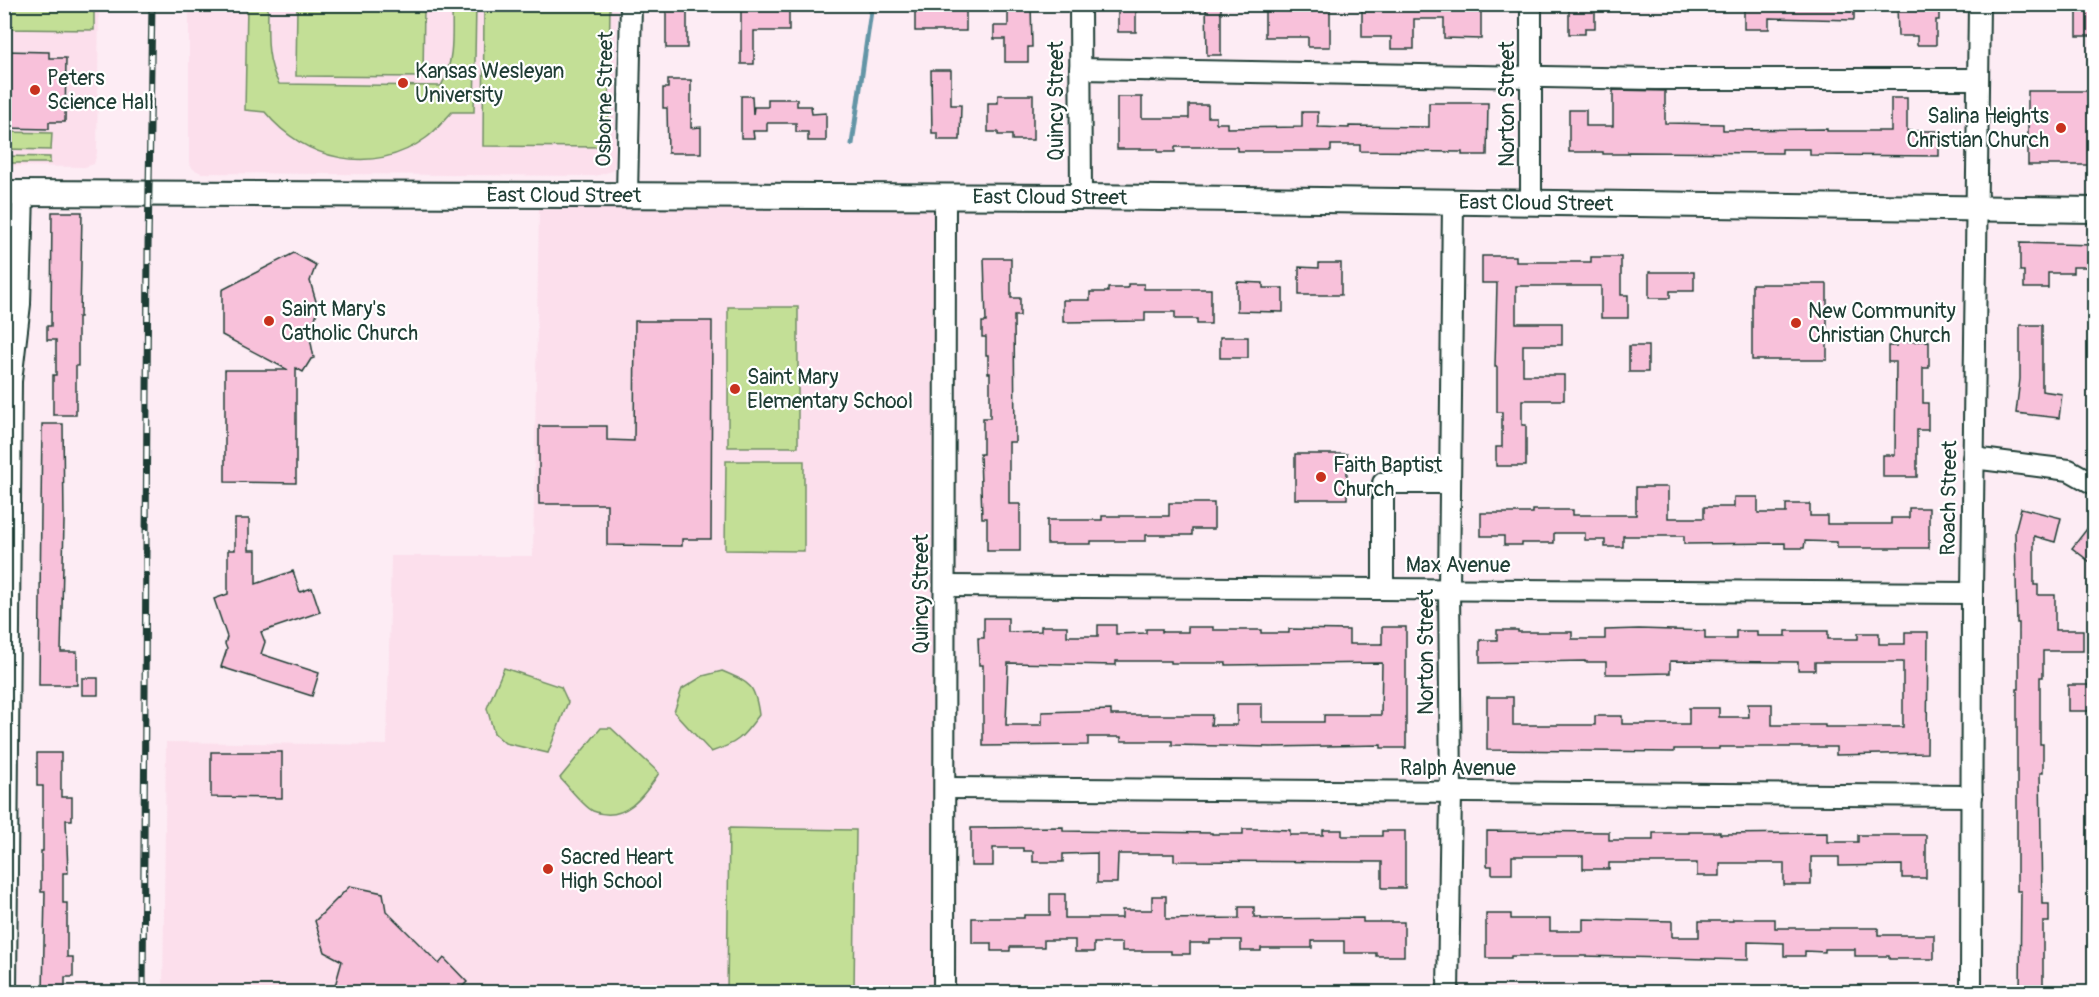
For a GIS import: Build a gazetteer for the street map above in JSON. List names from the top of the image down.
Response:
{
  "streets": {
    "main road": ["East Cloud Street"],
    "street": [
      "Osborne Street",
      "Quincy Street",
      "Norton Street",
      "Roach Street",
      "Max Avenue",
      "Ralph Avenue"
    ]
  },
  "crossings": [
    ["Osborne Street", "East Cloud Street"],
    ["Quincy Street", "East Cloud Street"],
    ["Quincy Street", "Max Avenue"],
    ["Quincy Street", "Ralph Avenue"],
    ["Norton Street", "East Cloud Street"],
    ["Norton Street", "Max Avenue"],
    ["Norton Street", "Ralph Avenue"],
    ["East Cloud Street", "Roach Street"],
    ["Roach Street", "Max Avenue"],
    ["Roach Street", "Ralph Avenue"]
  ],
  "places": [
    "Kansas Wesleyan University",
    "Peters Science Hall",
    "Salina Heights Christian Church",
    "Saint Mary's Catholic Church",
    "New Community Christian Church",
    "Saint Mary Elementary School",
    "Faith Baptist Church",
    "Sacred Heart High School"
  ]
}
